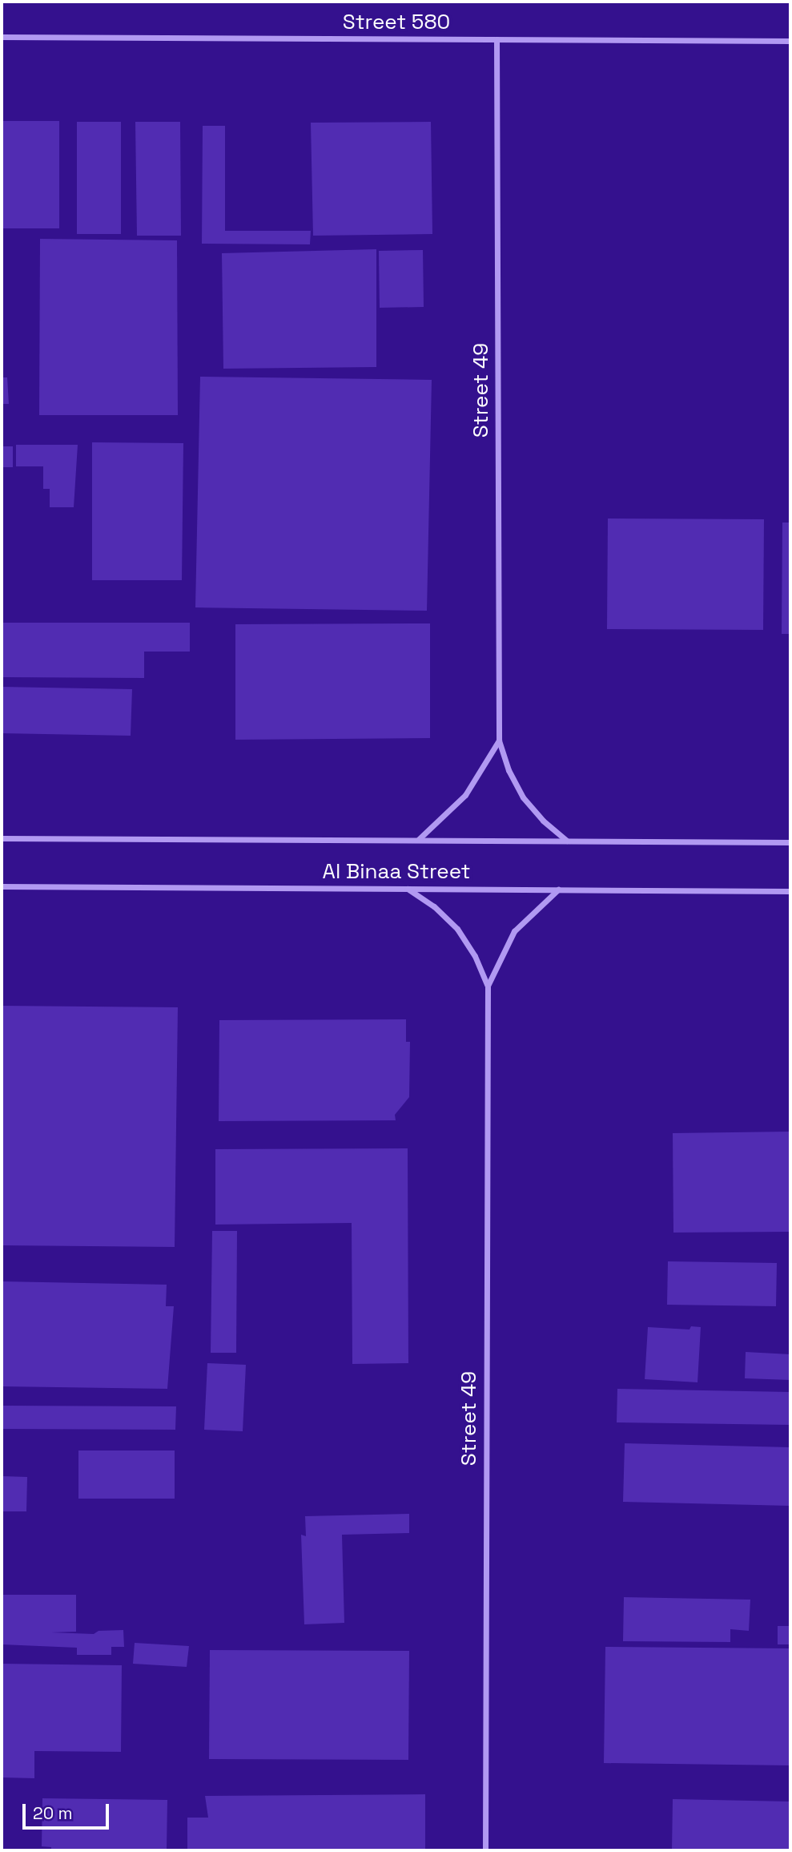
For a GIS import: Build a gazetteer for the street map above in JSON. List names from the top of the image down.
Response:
{
  "streets": {
    "street": ["Street 580", "Street 49", "Al Binaa Street"]
  },
  "crossings": [
    ["Street 580", "Street 49"],
    ["Street 49", "Al Binaa Street"]
  ],
  "scale_bar": "20 m"
}
